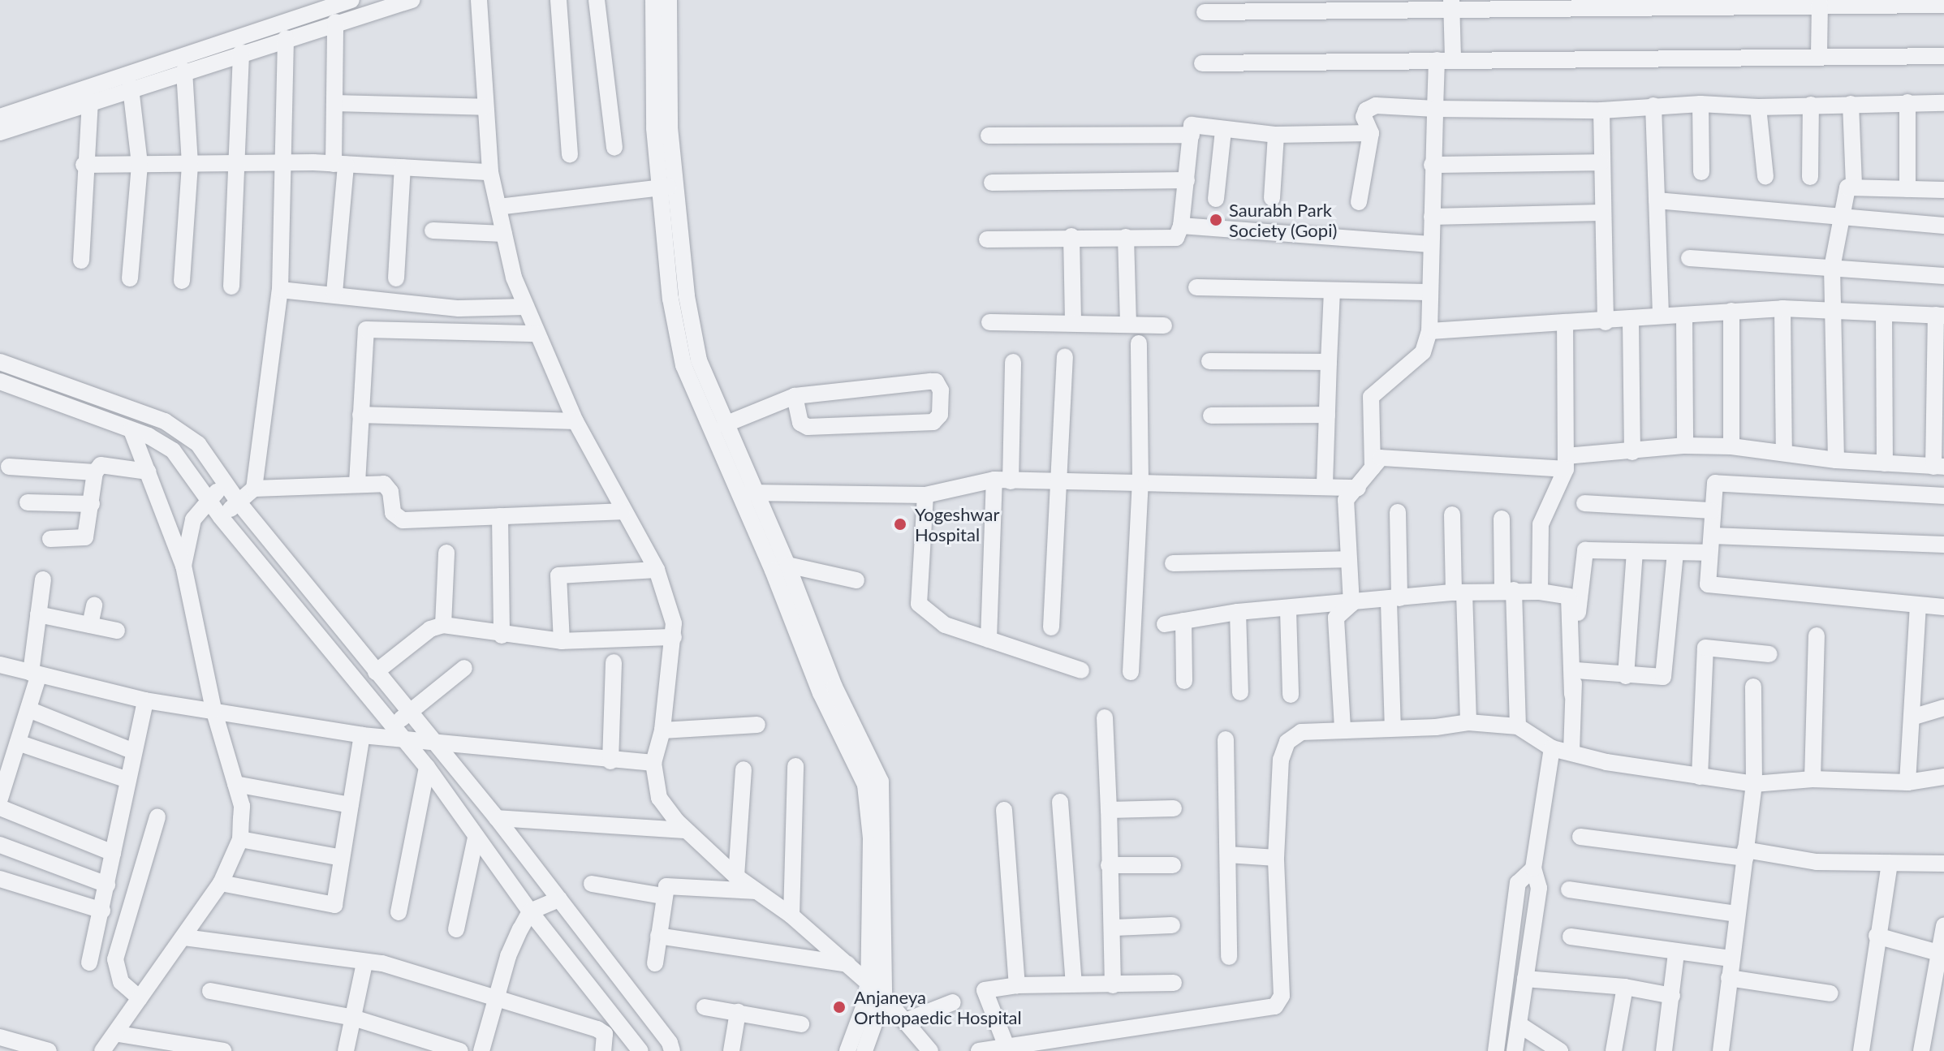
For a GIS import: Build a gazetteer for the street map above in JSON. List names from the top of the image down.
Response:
{
  "places": ["Saurabh Park Society (Gopi)", "Yogeshwar Hospital", "Anjaneya Orthopaedic Hospital"]
}
